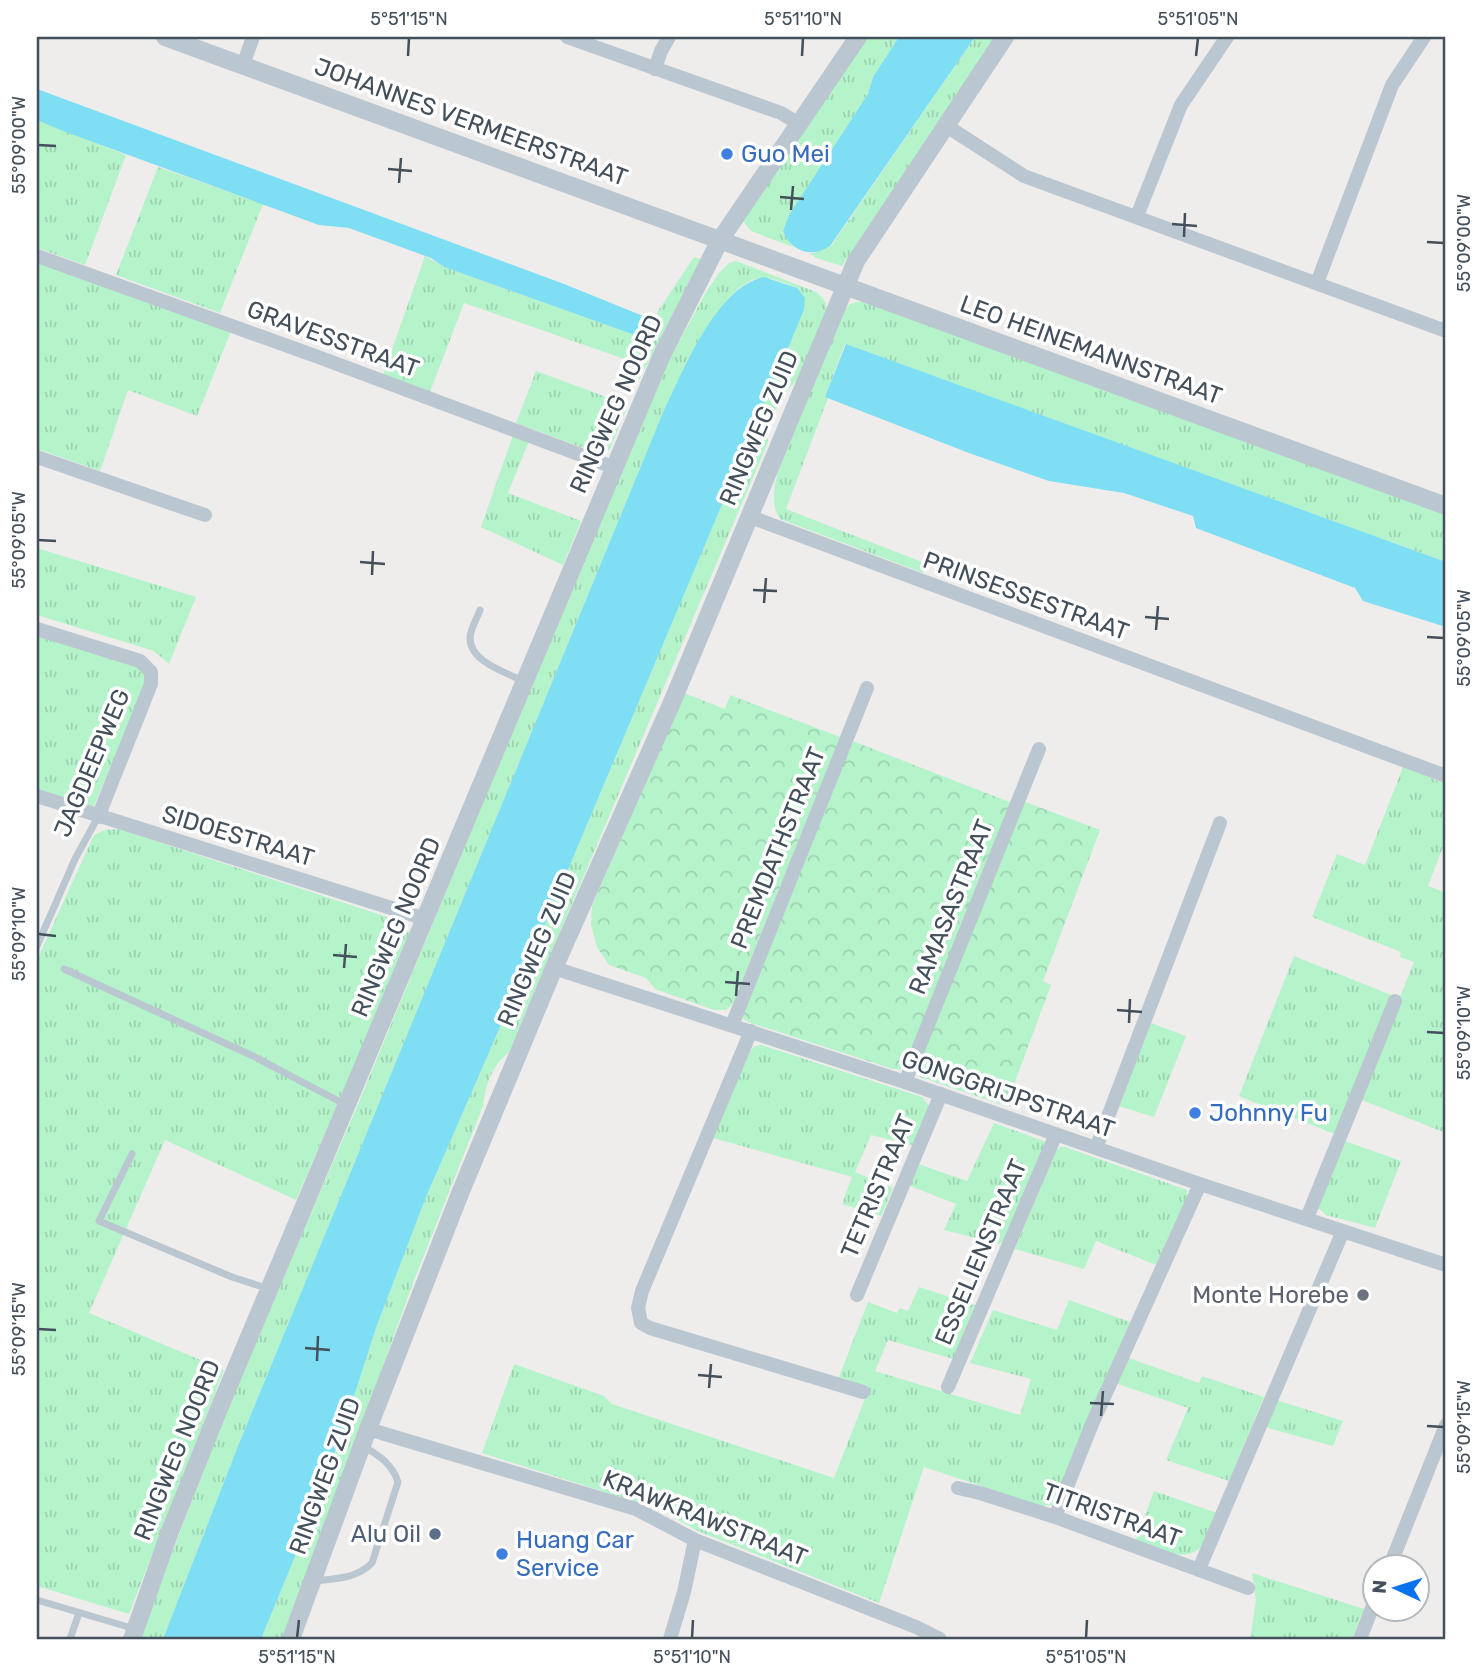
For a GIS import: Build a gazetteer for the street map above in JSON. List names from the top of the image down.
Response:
{
  "streets": {
    "street": [
      "JOHANNES VERMEERSTRAAT",
      "GRAVESSTRAAT",
      "LEO HEINEMANNSTRAAT",
      "RINGWEG NOORD",
      "RINGWEG ZUID",
      "PRINSESSESTRAAT",
      "JAGDEEPWEG",
      "SIDOESTRAAT",
      "PREMDATHSTRAAT",
      "RAMASASTRAAT",
      "GONGGRIJPSTRAAT",
      "TETRISTRAAT",
      "ESSELIENSTRAAT",
      "TITRISTRAAT",
      "KRAWKRAWSTRAAT"
    ]
  },
  "crossings": [
    ["JOHANNES VERMEERSTRAAT", "LEO HEINEMANNSTRAAT"],
    ["JOHANNES VERMEERSTRAAT", "RINGWEG NOORD"],
    ["GRAVESSTRAAT", "RINGWEG NOORD"],
    ["LEO HEINEMANNSTRAAT", "RINGWEG NOORD"],
    ["LEO HEINEMANNSTRAAT", "RINGWEG ZUID"],
    ["RINGWEG NOORD", "SIDOESTRAAT"],
    ["RINGWEG ZUID", "PRINSESSESTRAAT"],
    ["RINGWEG ZUID", "GONGGRIJPSTRAAT"],
    ["RINGWEG ZUID", "KRAWKRAWSTRAAT"],
    ["JAGDEEPWEG", "SIDOESTRAAT"],
    ["PREMDATHSTRAAT", "GONGGRIJPSTRAAT"],
    ["RAMASASTRAAT", "GONGGRIJPSTRAAT"],
    ["GONGGRIJPSTRAAT", "TETRISTRAAT"],
    ["GONGGRIJPSTRAAT", "ESSELIENSTRAAT"]
  ],
  "places": [
    "Guo Mei",
    "Johnny Fu",
    "Monte Horebe",
    "Alu Oil",
    "Huang Car Service"
  ],
  "north": "left",
  "coordinates": [
    "5°51'15\"N",
    "5°51'10\"N",
    "5°51'05\"N",
    "55°09'00\"W",
    "55°09'05\"W",
    "55°09'10\"W",
    "55°09'15\"W"
  ]
}
